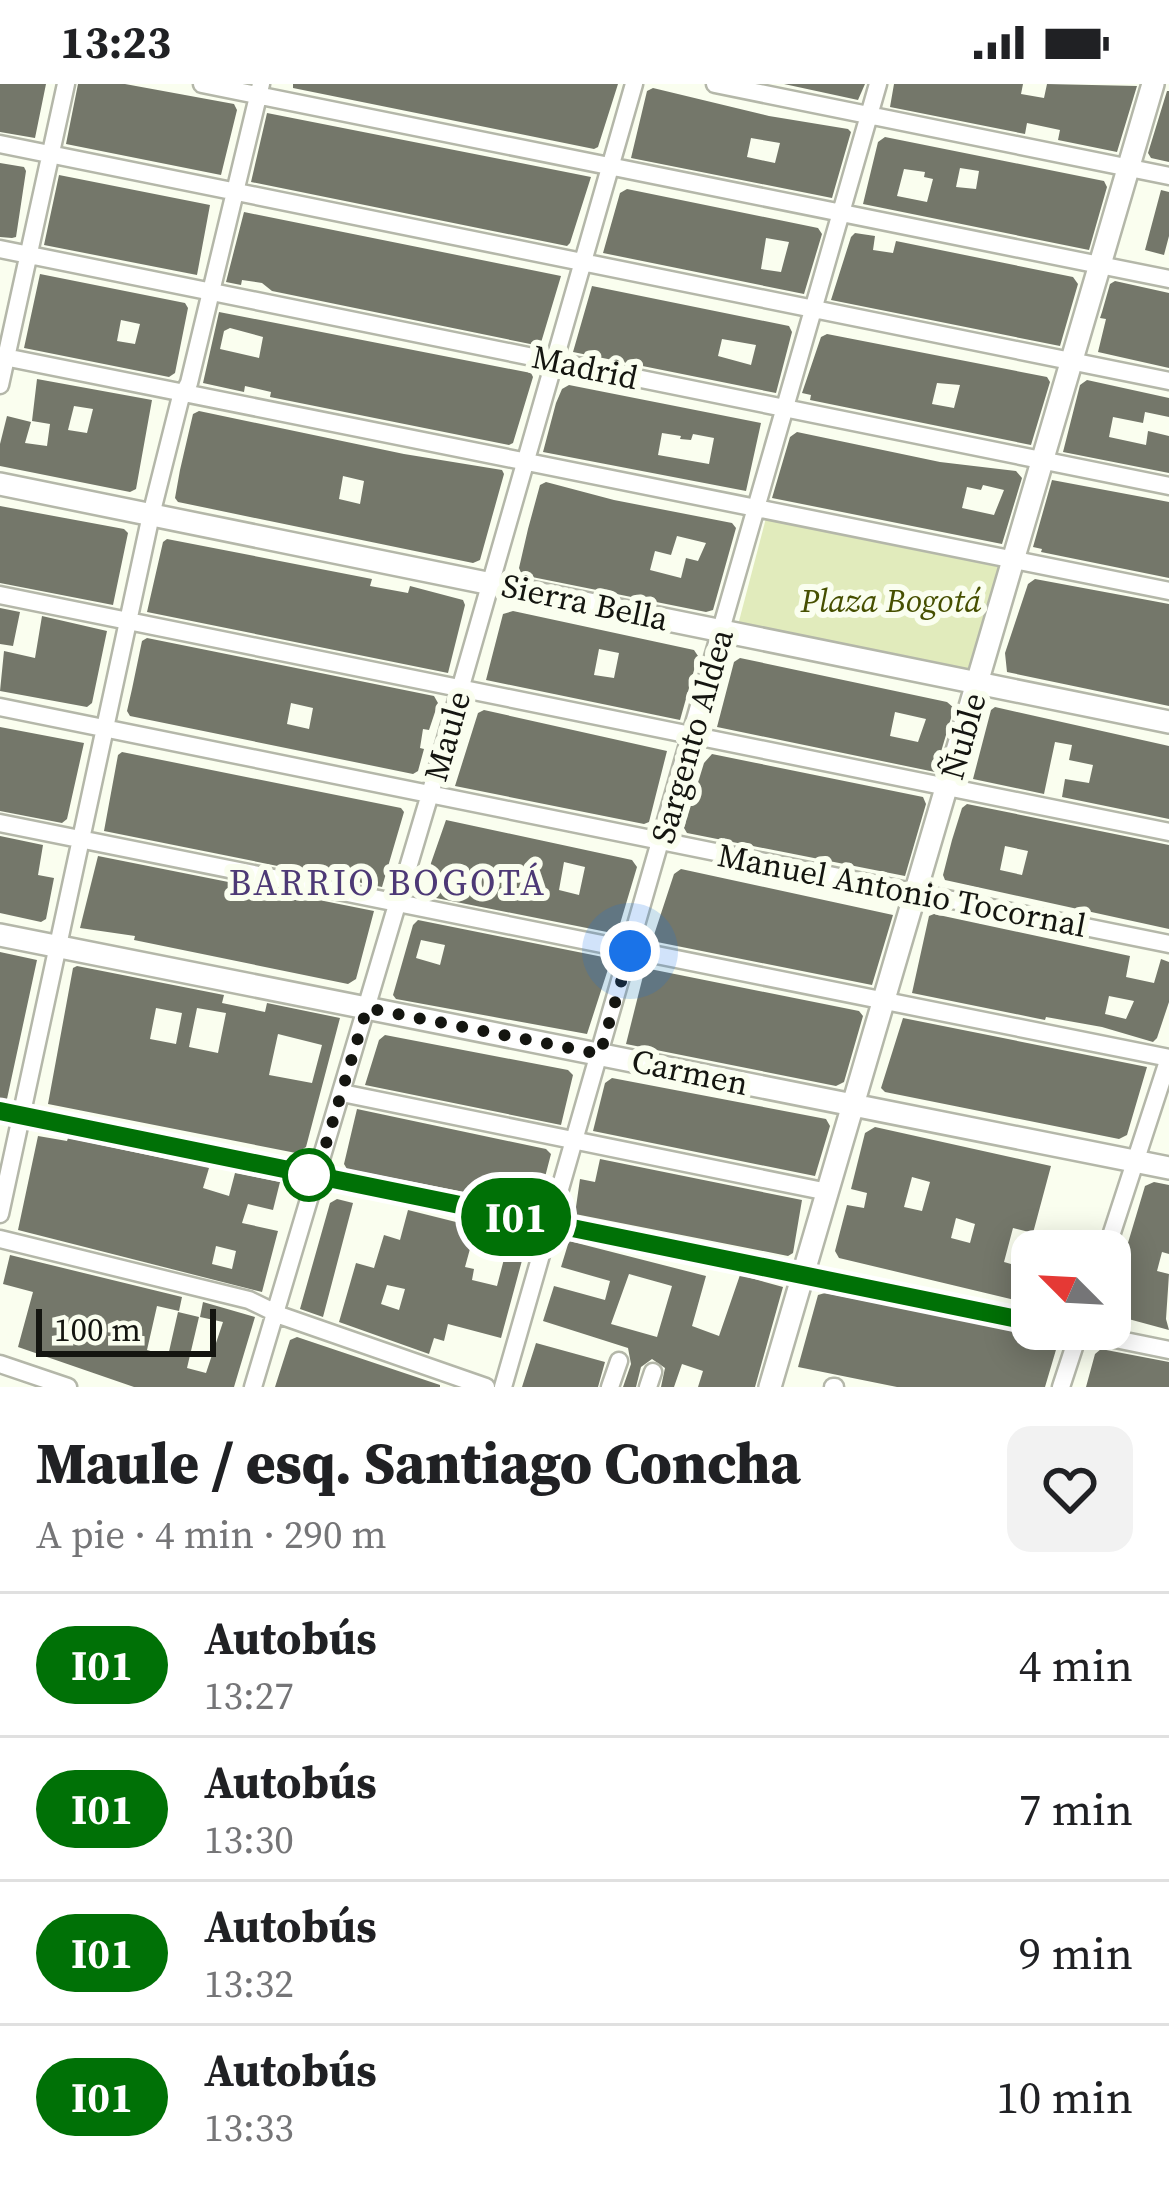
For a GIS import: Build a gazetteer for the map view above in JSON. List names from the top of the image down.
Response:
{
  "streets": {
    "main road": ["Sierra Bella", "Ñuble", "Carmen"],
    "street": [
      "Madrid",
      "Maule",
      "Sargento Aldea",
      "Manuel Antonio Tocornal"
    ]
  },
  "crossings": [
    ["Madrid", "Maule"],
    ["Madrid", "Sargento Aldea"],
    ["Madrid", "Ñuble"],
    ["Sierra Bella", "Maule"],
    ["Sierra Bella", "Sargento Aldea"],
    ["Sierra Bella", "Ñuble"],
    ["Maule", "Manuel Antonio Tocornal"],
    ["Maule", "Carmen"],
    ["Sargento Aldea", "Manuel Antonio Tocornal"],
    ["Sargento Aldea", "Carmen"],
    ["Ñuble", "Manuel Antonio Tocornal"],
    ["Ñuble", "Carmen"]
  ],
  "districts": ["BARRIO BOGOTÁ"],
  "parks": ["Plaza Bogotá"],
  "lines": ["bus line I01"],
  "scale_bar": "100 m",
  "north": "top left",
  "page": {
    "status": "13:23",
    "on_map": "I01",
    "scale": "100 m",
    "heading": ["Maule / esq. Santiago Concha", "A pie · 4 min · 290 m"],
    "list": [
      {
        "mark": "I01",
        "name": "Autobús",
        "note": "13:27",
        "value": "4 min"
      },
      {
        "mark": "I01",
        "name": "Autobús",
        "note": "13:30",
        "value": "7 min"
      },
      {
        "mark": "I01",
        "name": "Autobús",
        "note": "13:32",
        "value": "9 min"
      },
      {
        "mark": "I01",
        "name": "Autobús",
        "note": "13:33",
        "value": "10 min"
      }
    ]
  }
}
